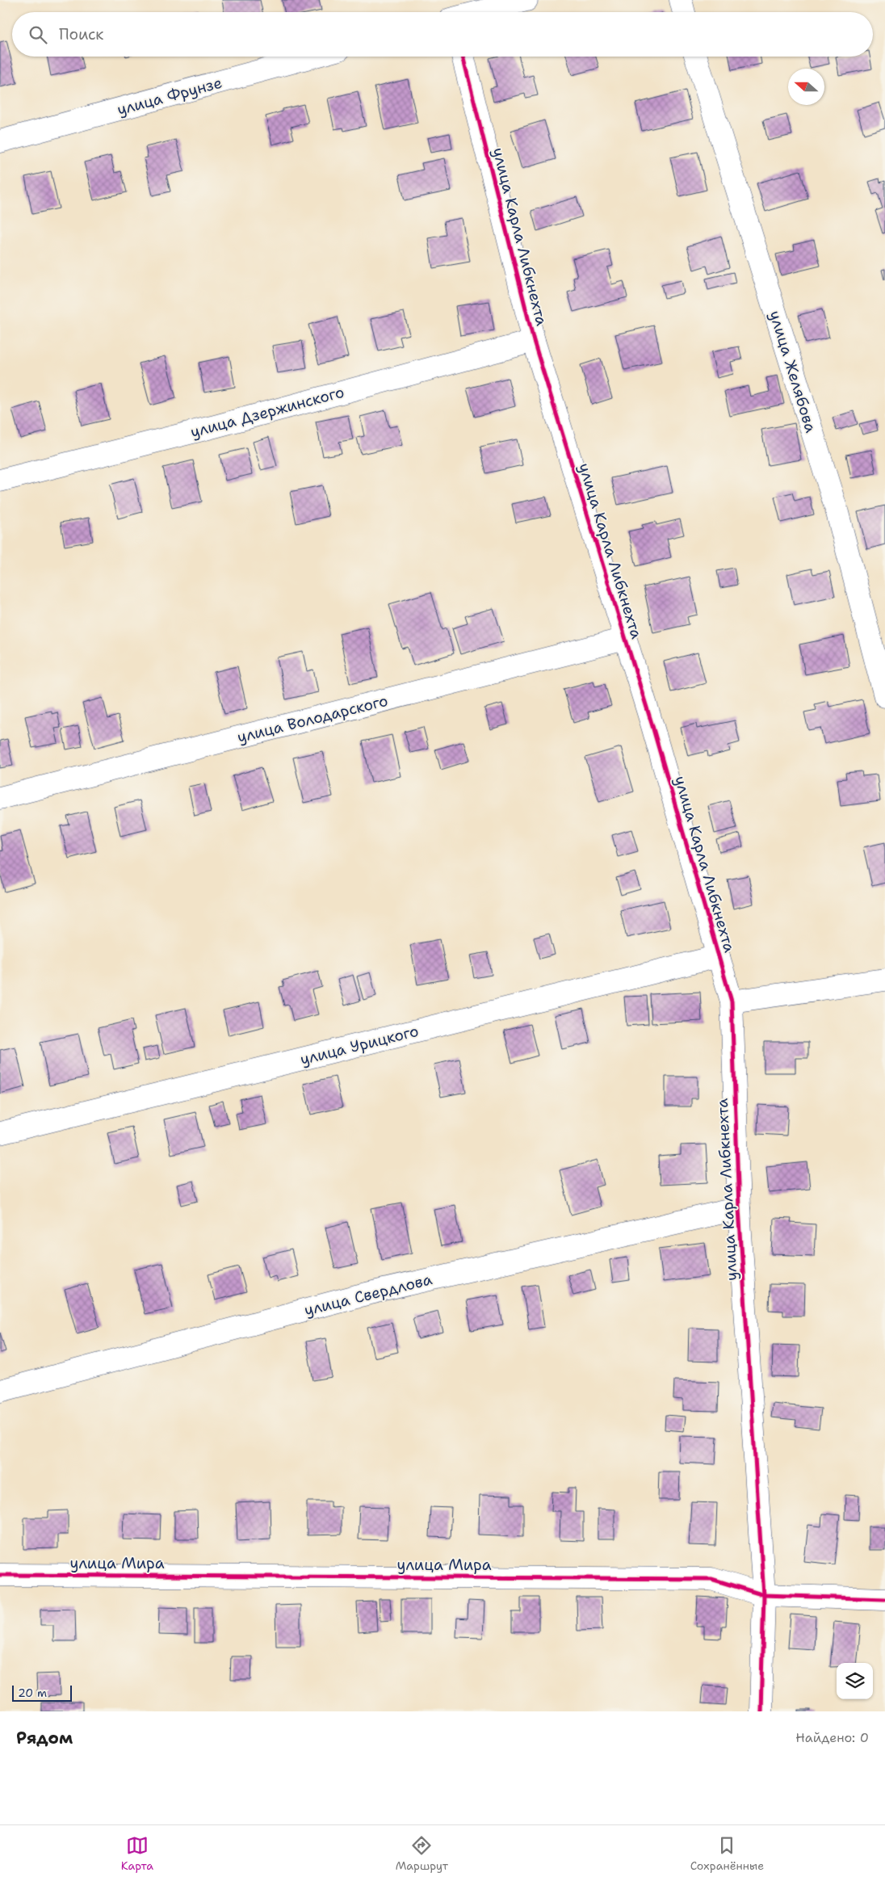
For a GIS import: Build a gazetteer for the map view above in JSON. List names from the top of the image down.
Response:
{
  "streets": {
    "street": [
      "улица Фрунзе",
      "улица Карла Либкнехта",
      "улица Желябова",
      "улица Дзержинского",
      "улица Володарского",
      "улица Урицкого",
      "улица Свердлова",
      "улица Мира"
    ]
  },
  "crossings": [
    ["улица Карла Либкнехта", "улица Дзержинского"],
    ["улица Карла Либкнехта", "улица Володарского"],
    ["улица Карла Либкнехта", "улица Урицкого"],
    ["улица Карла Либкнехта", "улица Свердлова"],
    ["улица Карла Либкнехта", "улица Мира"]
  ],
  "scale_bar": "20 m",
  "north": "left",
  "page": {
    "search": "Поиск",
    "scale": "20 m",
    "heading": ["Рядом", "Найдено: 0"],
    "nav": ["Карта", "Маршрут", "Сохранённые"]
  }
}
